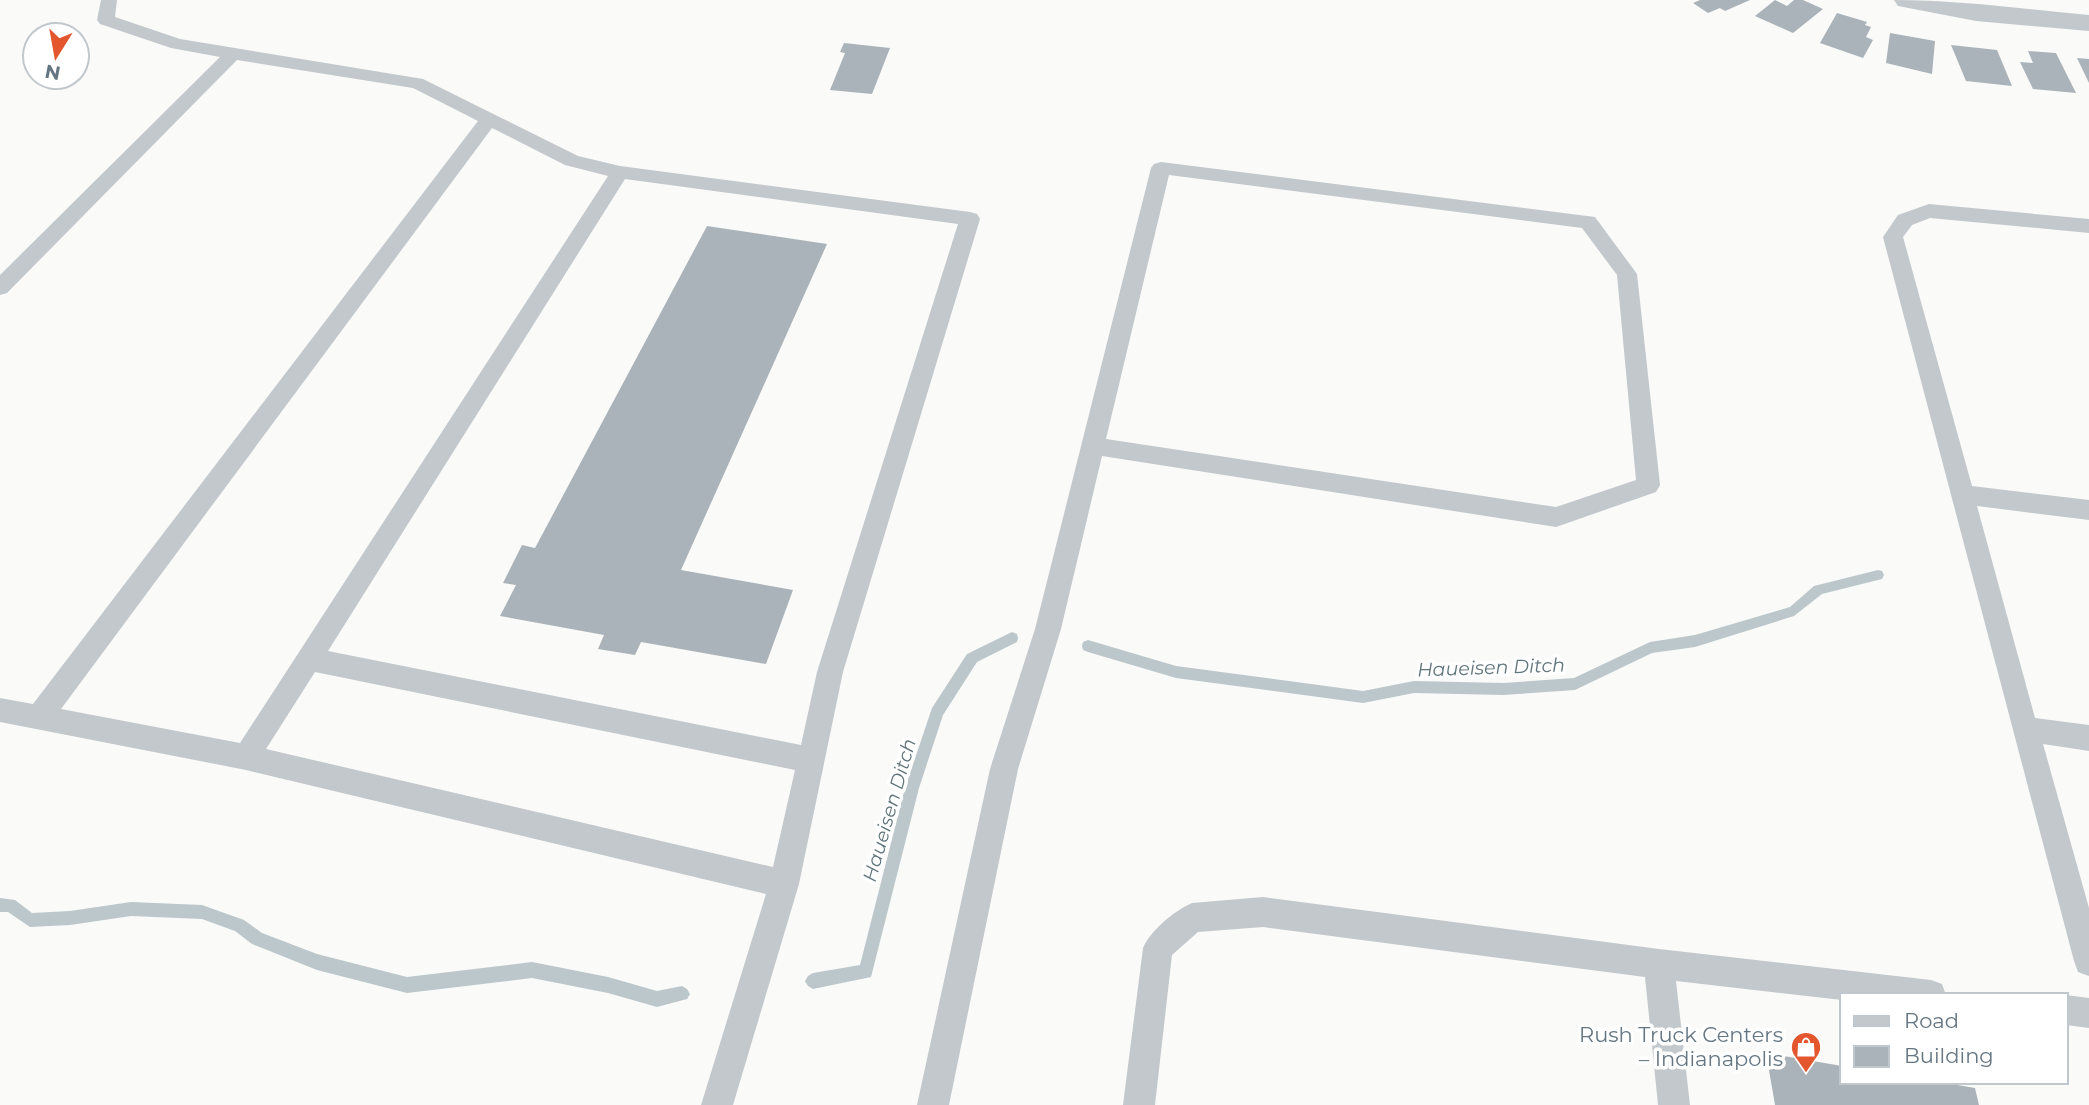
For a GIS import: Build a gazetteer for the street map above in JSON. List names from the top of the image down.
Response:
{
  "water": ["Haueisen Ditch"],
  "places": {
    "shop": ["Rush Truck Centers – Indianapolis"]
  },
  "legend": ["Road", "Building"],
  "north": "bottom"
}
